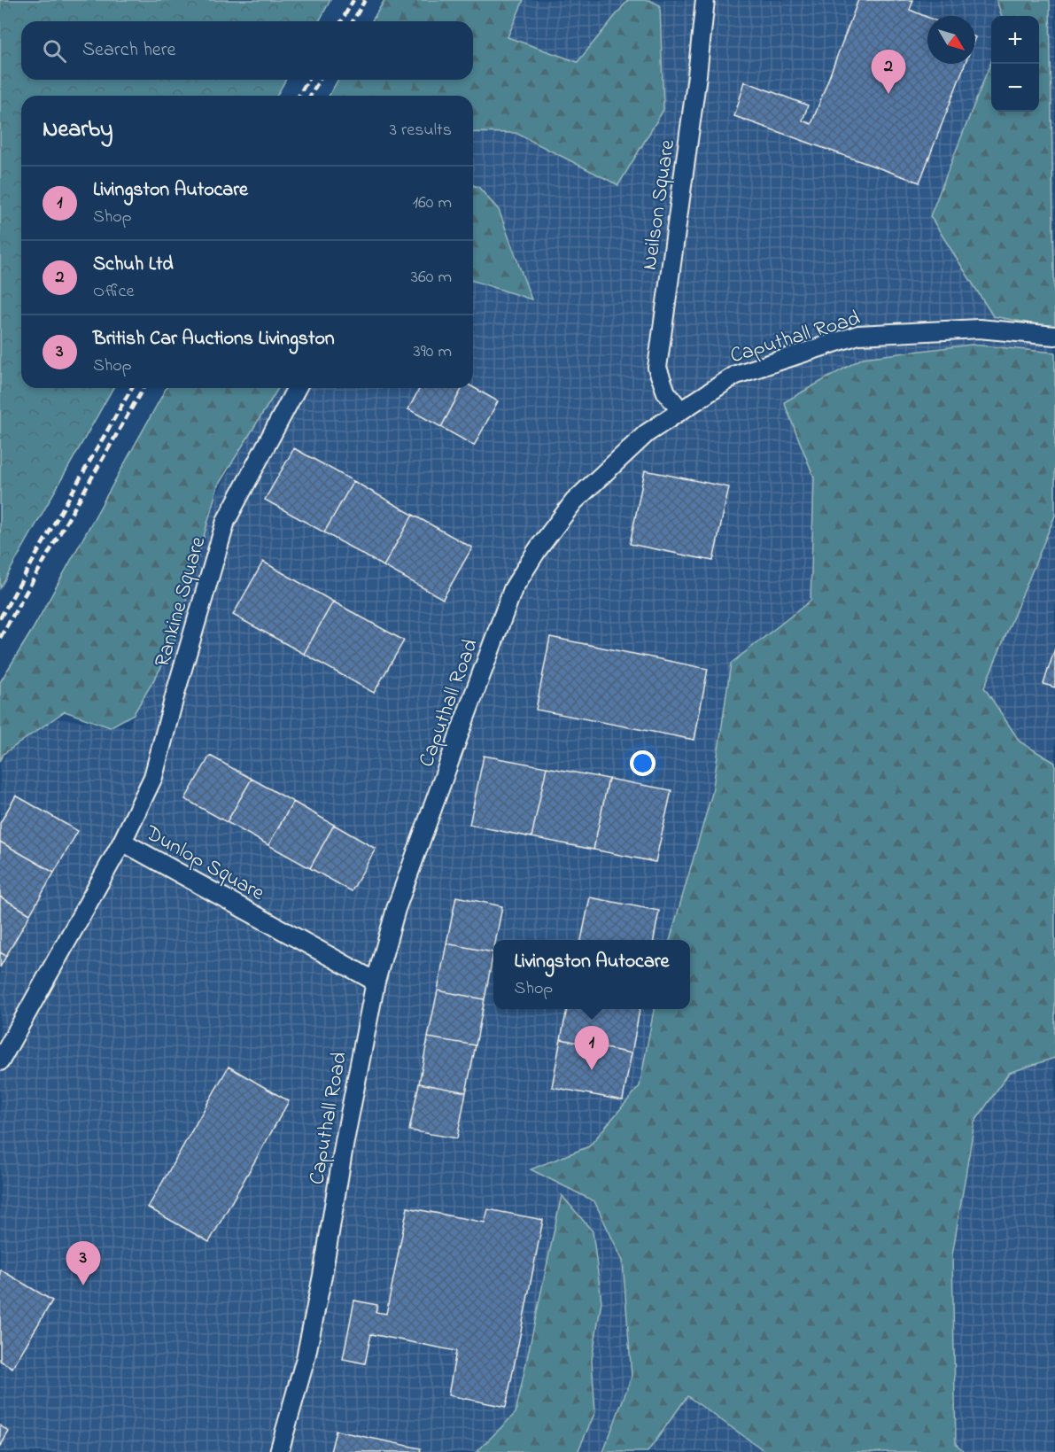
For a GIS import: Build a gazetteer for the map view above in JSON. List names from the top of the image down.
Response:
{
  "streets": {
    "street": [
      "Neilson Square",
      "Caputhall Road",
      "Rankine Square",
      "Dunlop Square"
    ]
  },
  "crossings": [
    ["Neilson Square", "Caputhall Road"],
    ["Caputhall Road", "Dunlop Square"],
    ["Rankine Square", "Dunlop Square"]
  ],
  "north": "bottom right",
  "page": {
    "map_buttons": ["+", "−"],
    "search": "Search here",
    "pins": ["2", "1", "3"],
    "heading": ["Nearby", "3 results"],
    "list": [
      {
        "mark": "1",
        "name": "Livingston Autocare",
        "note": "Shop",
        "value": "160 m"
      },
      {
        "mark": "2",
        "name": "Schuh Ltd",
        "note": "Office",
        "value": "360 m"
      },
      {
        "mark": "3",
        "name": "British Car Auctions Livingston",
        "note": "Shop",
        "value": "390 m"
      }
    ],
    "popup": ["Livingston Autocare", "Shop"]
  }
}
